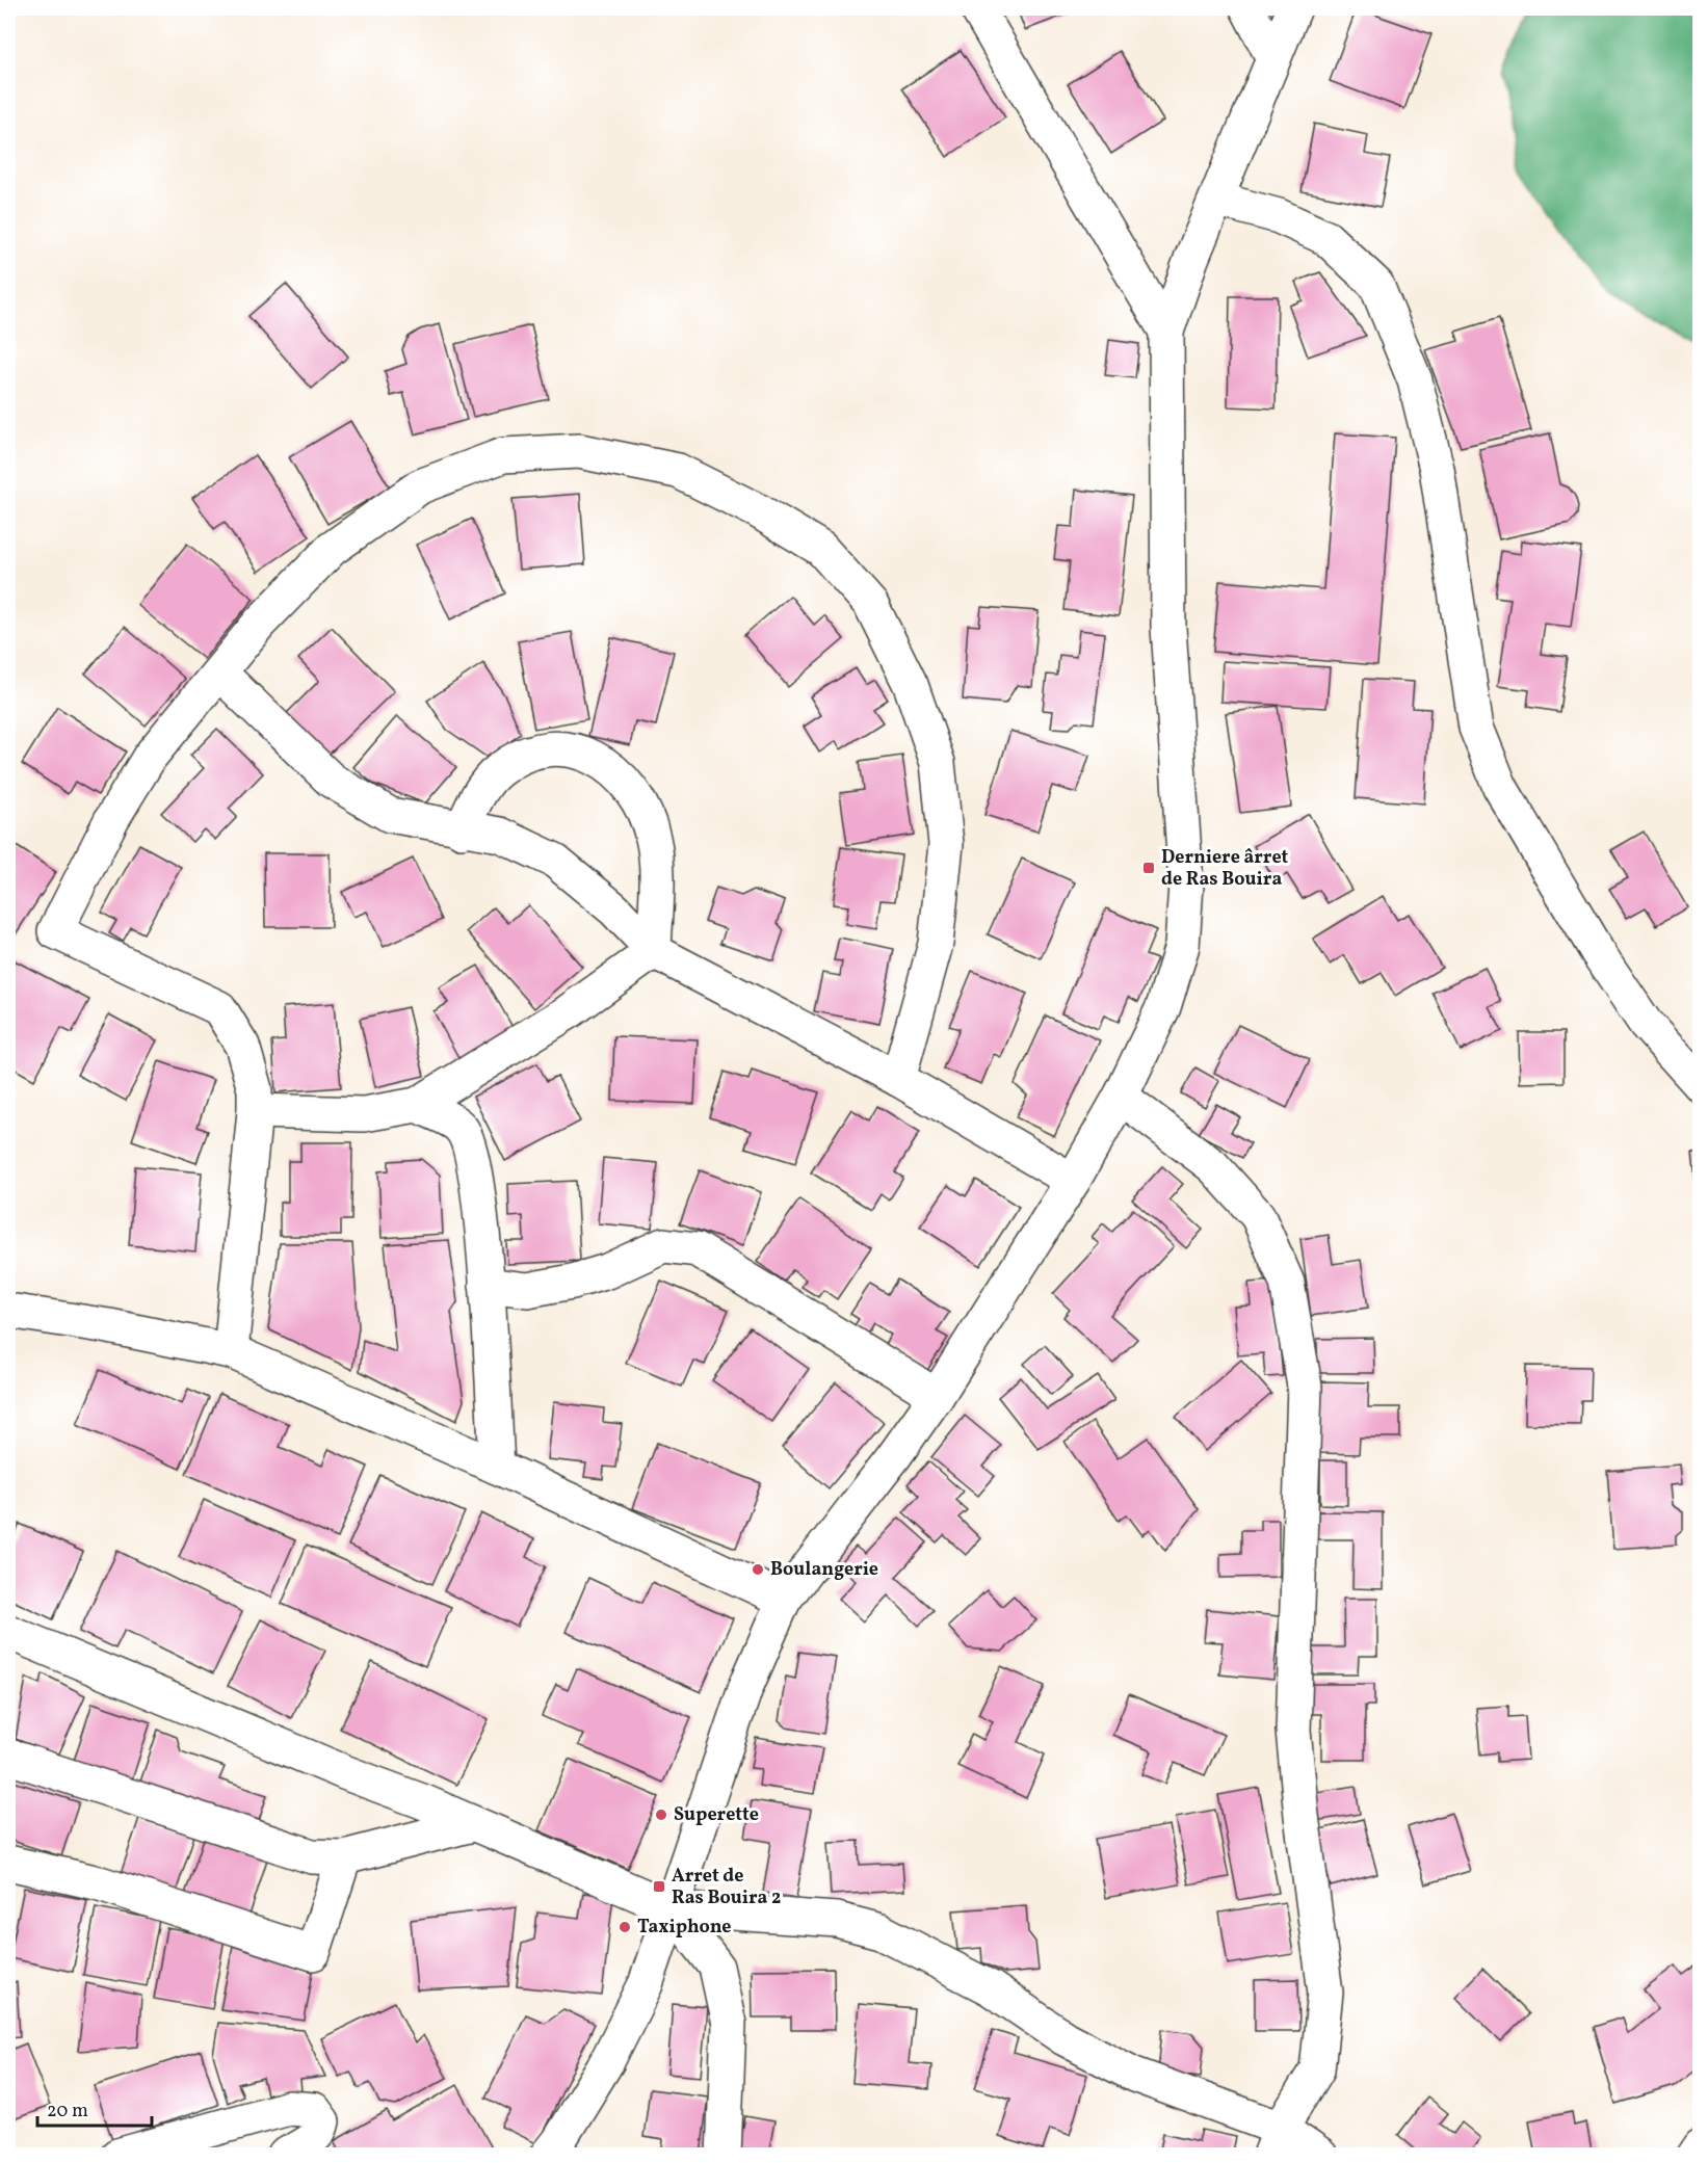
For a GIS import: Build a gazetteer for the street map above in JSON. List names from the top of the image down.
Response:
{
  "places": {
    "transit": ["Derniere ârret de Ras Bouira", "Arret de Ras Bouira 2"],
    "other": ["Boulangerie", "Superette", "Taxiphone"]
  },
  "scale_bar": "20 m"
}
